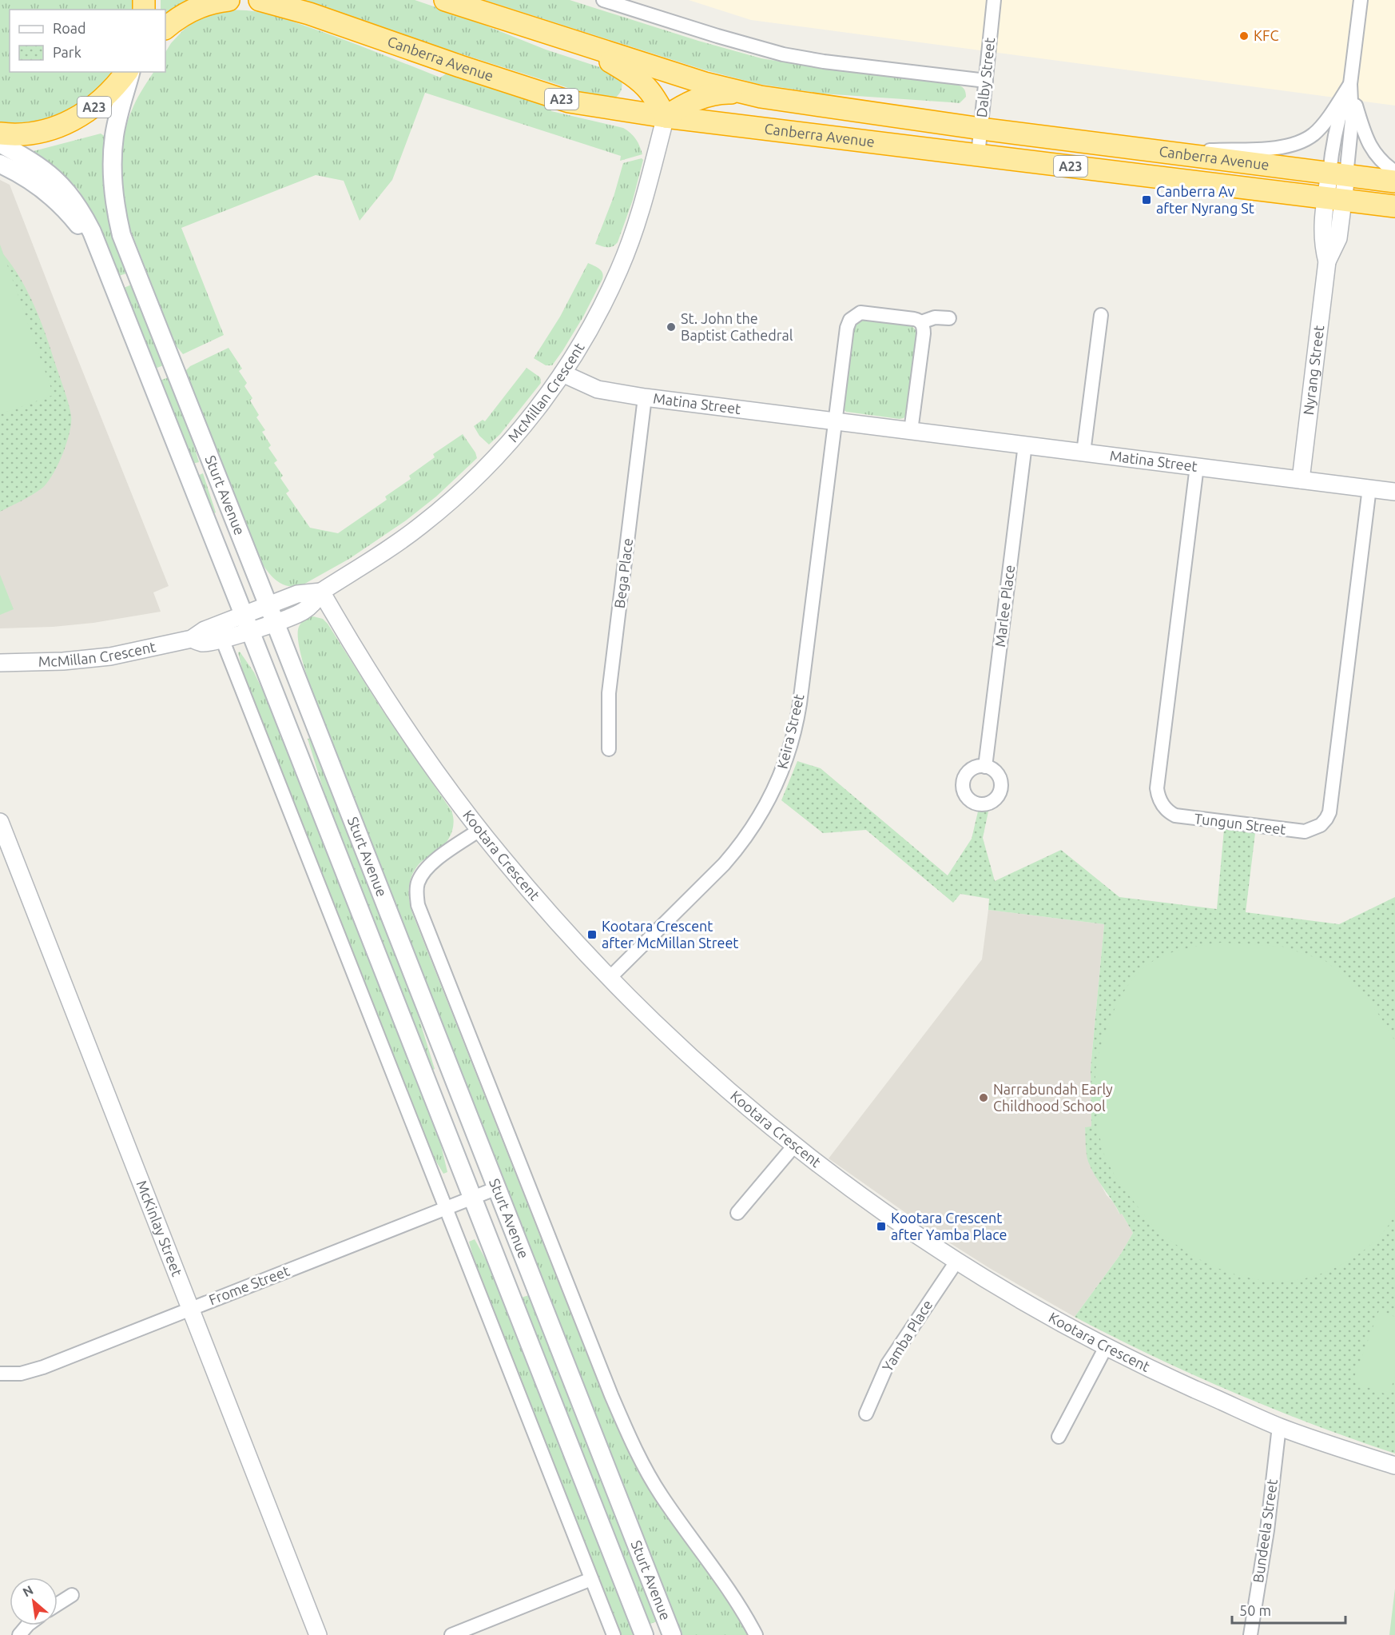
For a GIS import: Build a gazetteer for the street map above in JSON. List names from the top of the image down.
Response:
{
  "streets": {
    "highway": ["Canberra Avenue", "A23"],
    "main road": ["Sturt Avenue"],
    "street": [
      "Dalby Street",
      "Nyrang Street",
      "McMillan Crescent",
      "Matina Street",
      "Bega Place",
      "Marlee Place",
      "Keira Street",
      "Tungun Street",
      "Kootara Crescent",
      "McKinlay Street",
      "Frome Street",
      "Yamba Place",
      "Bundeela Street"
    ]
  },
  "crossings": [
    ["Canberra Avenue", "Dalby Street"],
    ["Canberra Avenue", "Nyrang Street"],
    ["Canberra Avenue", "McMillan Crescent"],
    ["Nyrang Street", "Matina Street"],
    ["McMillan Crescent", "Matina Street"],
    ["McMillan Crescent", "Sturt Avenue"],
    ["McMillan Crescent", "Kootara Crescent"],
    ["Matina Street", "Bega Place"],
    ["Matina Street", "Marlee Place"],
    ["Matina Street", "Keira Street"],
    ["Matina Street", "Tungun Street"],
    ["Sturt Avenue", "Kootara Crescent"],
    ["Sturt Avenue", "Frome Street"],
    ["Keira Street", "Kootara Crescent"],
    ["Kootara Crescent", "Yamba Place"],
    ["Kootara Crescent", "Bundeela Street"],
    ["McKinlay Street", "Frome Street"]
  ],
  "places": {
    "other": ["KFC", "St. John the Baptist Cathedral", "Narrabundah Early Childhood School"],
    "transit": ["Canberra Av after Nyrang St", "Kootara Crescent after McMillan Street", "Kootara Crescent after Yamba Place"]
  },
  "legend": ["Road", "Park"],
  "scale_bar": "50 m",
  "north": "top left"
}
